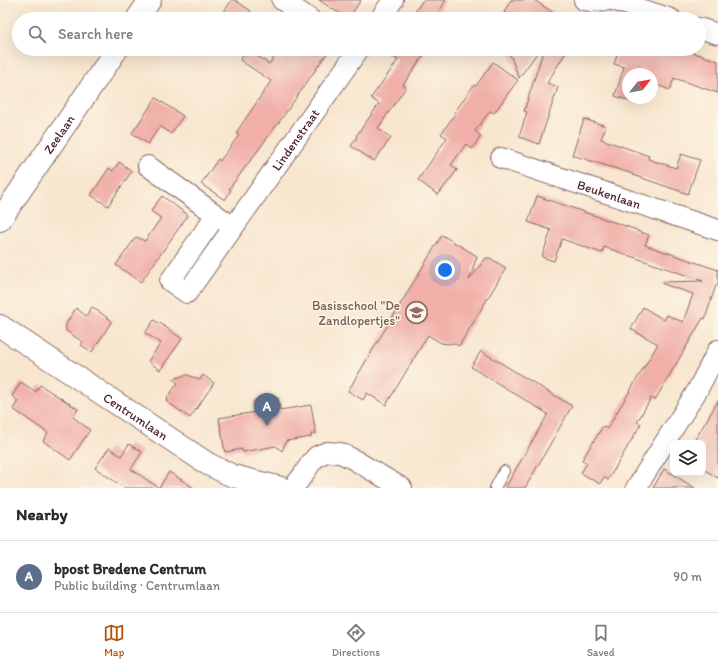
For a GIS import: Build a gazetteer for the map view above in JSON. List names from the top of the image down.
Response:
{
  "streets": {
    "street": [
      "Zeelaan",
      "Lindenstraat",
      "Beukenlaan",
      "Centrumlaan"
    ]
  },
  "places": {
    "school or university": ["Basisschool \"De Zandlopertjes\""]
  },
  "north": "top right",
  "page": {
    "search": "Search here",
    "pins": "A",
    "heading": "Nearby",
    "list": [
      {
        "mark": "A",
        "name": "bpost Bredene Centrum",
        "note": "Public building · Centrumlaan",
        "value": "90 m"
      }
    ],
    "nav": ["Map", "Directions", "Saved"]
  }
}
